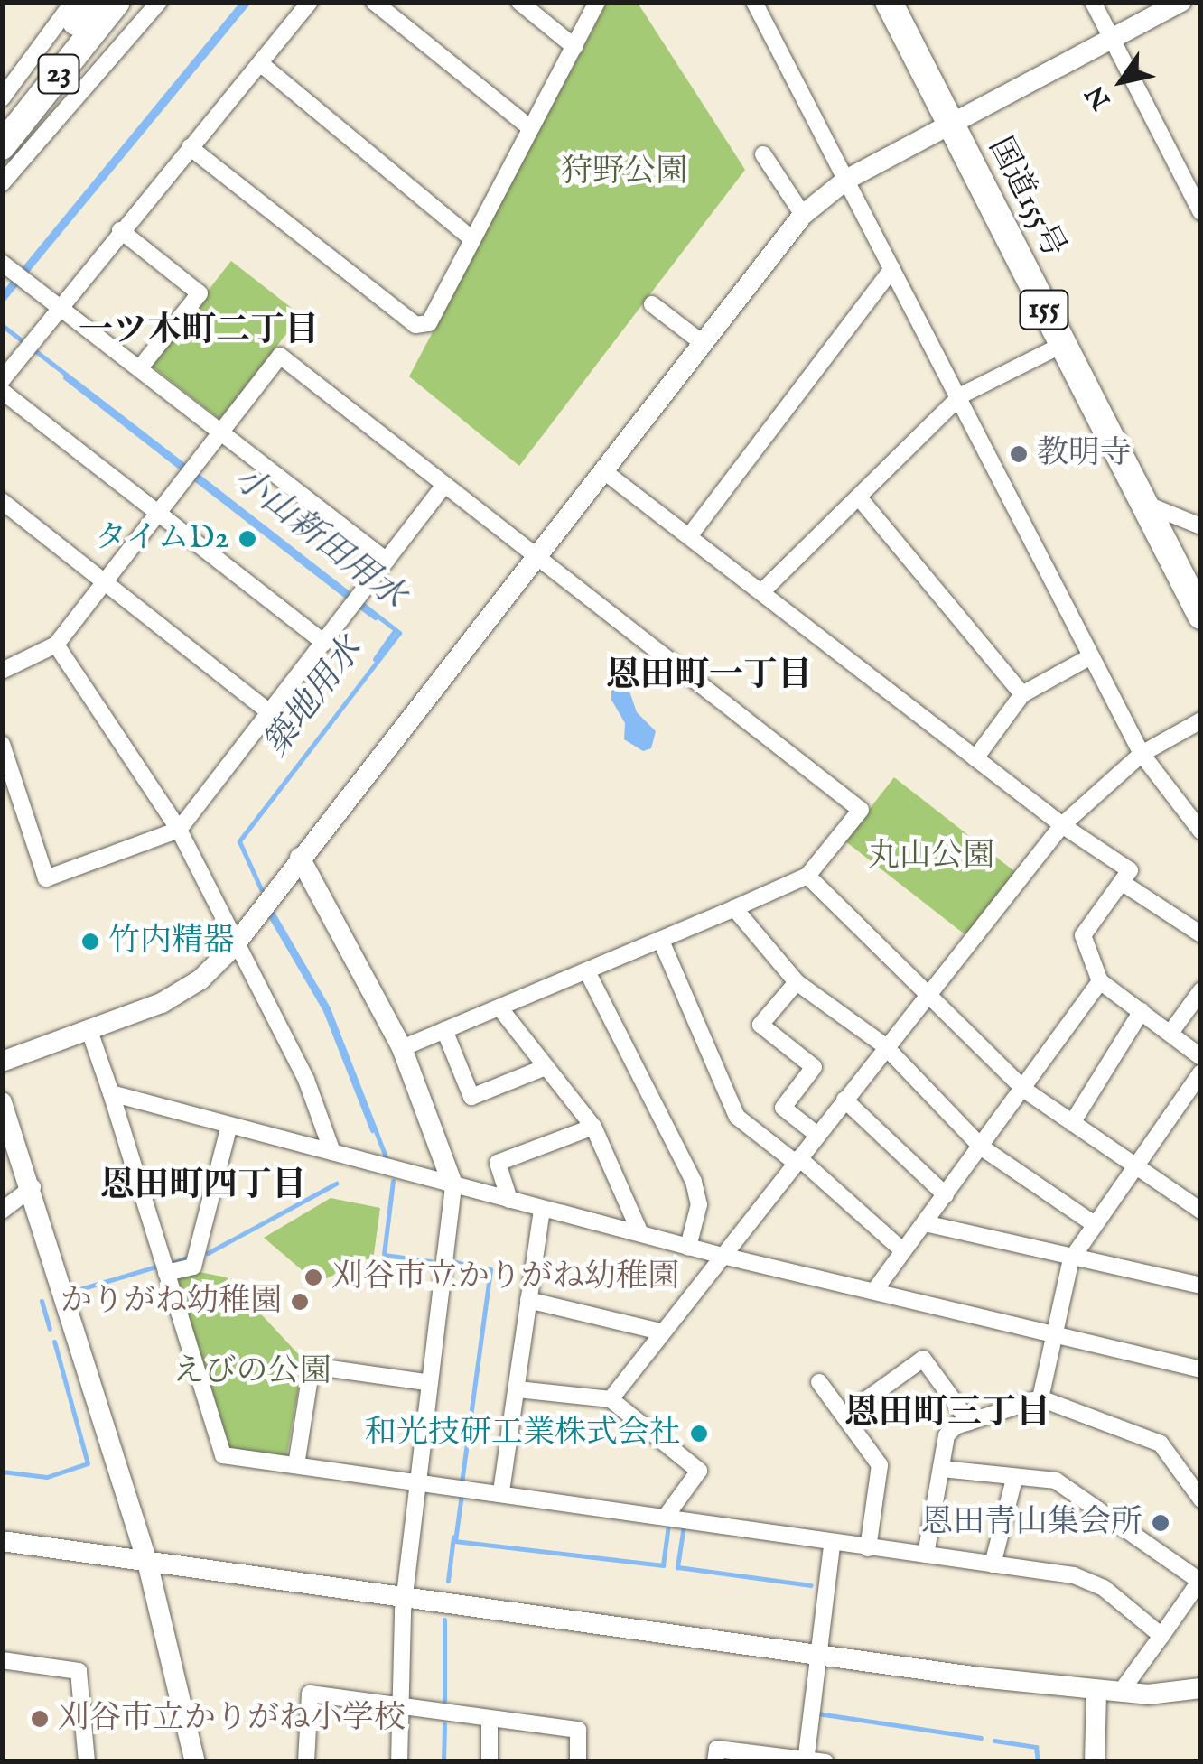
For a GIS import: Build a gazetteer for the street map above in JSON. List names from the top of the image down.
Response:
{
  "streets": {
    "highway": ["23", "国道155号", "155"]
  },
  "districts": [
    "一ツ木町二丁目",
    "恩田町一丁目",
    "恩田町四丁目",
    "恩田町三丁目"
  ],
  "water": ["小山新田用水", "築地用水"],
  "parks": ["狩野公園", "丸山公園", "えびの公園"],
  "places": [
    "教明寺",
    "タイムD2",
    "竹内精器",
    "刈谷市立かりがね幼稚園",
    "かりがね幼稚園",
    "和光技研工業株式会社",
    "恩田青山集会所",
    "刈谷市立かりがね小学校"
  ],
  "north": "bottom left"
}
